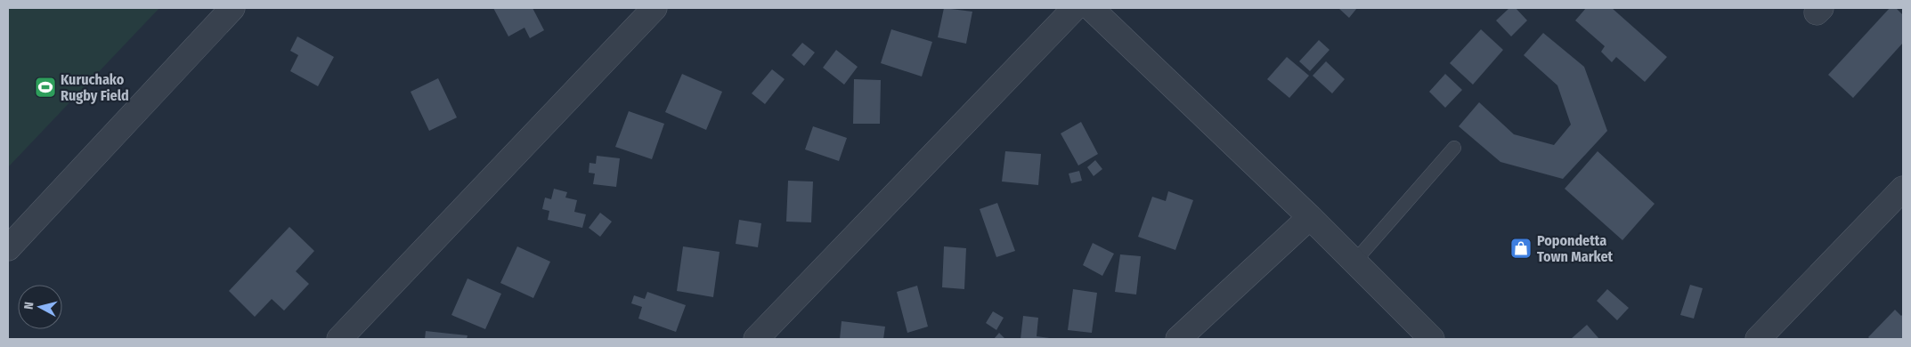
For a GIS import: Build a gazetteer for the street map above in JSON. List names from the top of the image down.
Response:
{
  "places": {
    "sports": ["Kuruchako Rugby Field"],
    "shop": ["Popondetta Town Market"]
  },
  "north": "left"
}
